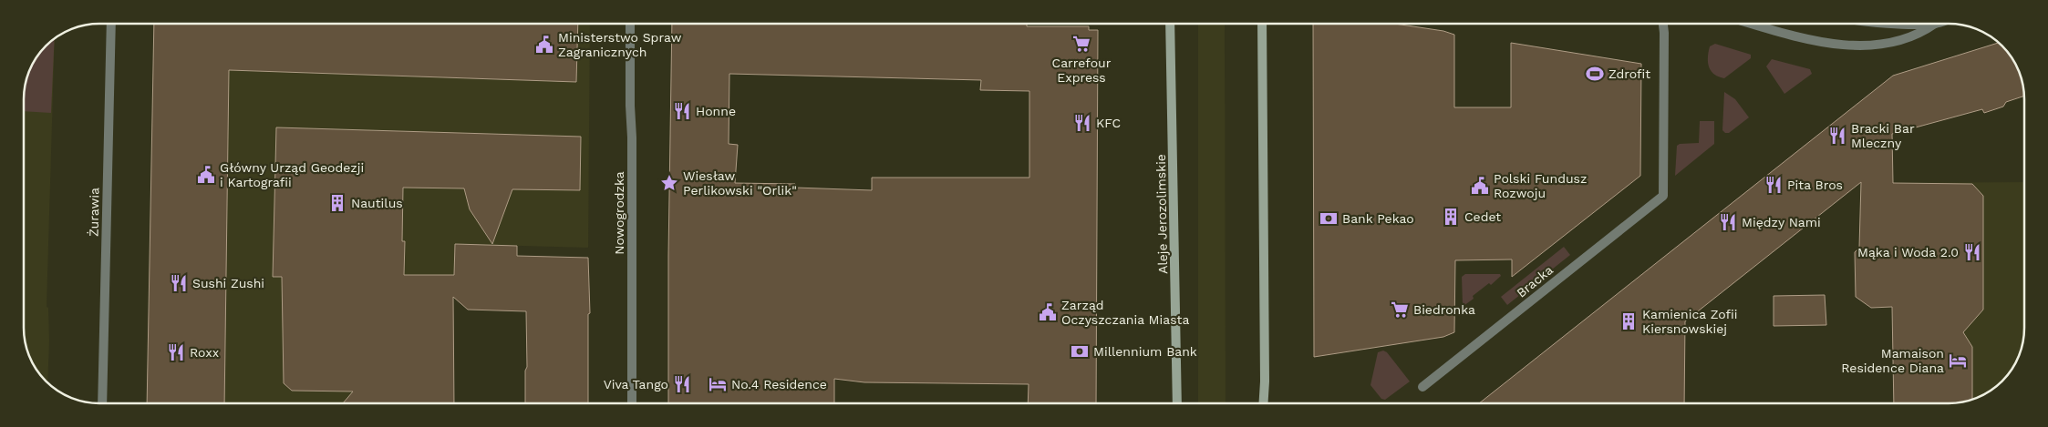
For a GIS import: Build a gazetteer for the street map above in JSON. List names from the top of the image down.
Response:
{
  "streets": {
    "main road": ["Aleje Jerozolimskie"],
    "street": ["Żurawia", "Nowogrodzka", "Bracka"]
  },
  "places": {
    "supermarket": ["Carrefour Express", "Biedronka"],
    "public building": [
      "Ministerstwo Spraw Zagranicznych",
      "Główny Urząd Geodezji i Kartografii",
      "Polski Fundusz Rozwoju",
      "Zarząd Oczyszczania Miasta"
    ],
    "sports": ["Zdrofit"],
    "restaurant": [
      "Honne",
      "KFC",
      "Bracki Bar Mleczny",
      "Pita Bros",
      "Między Nami",
      "Mąka i Woda 2.0",
      "Sushi Zushi",
      "Roxx",
      "Viva Tango"
    ],
    "place": ["Wiesław Perlikowski \"Orlik\""],
    "building": ["Nautilus", "Cedet", "Kamienica Zofii Kiersnowskiej"],
    "bank": ["Bank Pekao", "Millennium Bank"],
    "hotel": ["Mamaison Residence Diana", "No.4 Residence"]
  }
}
